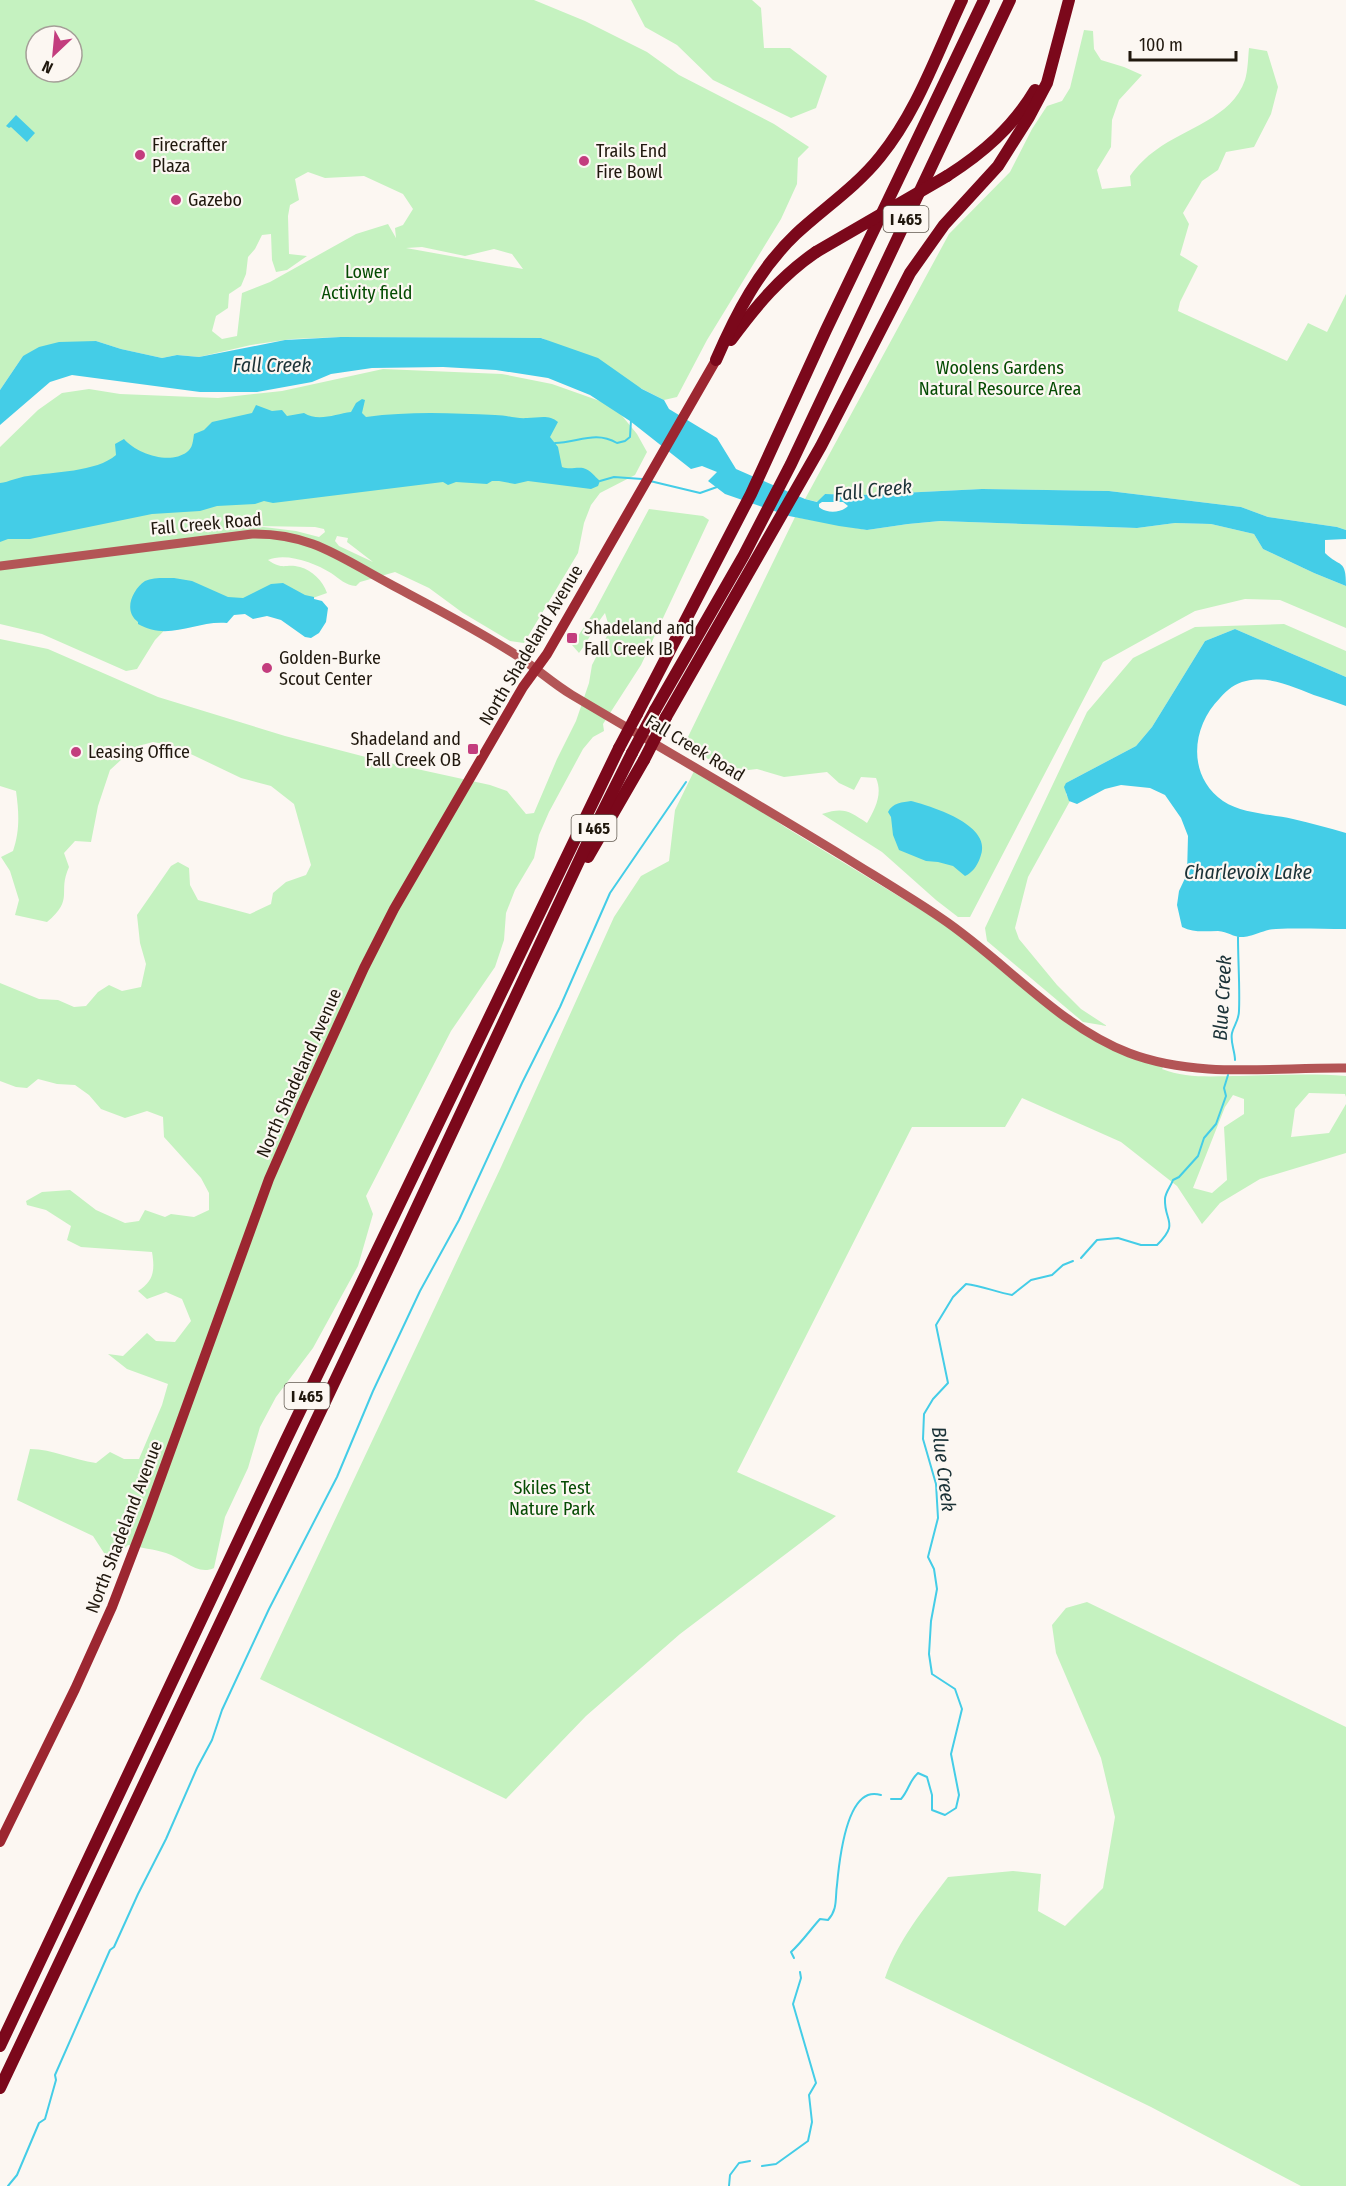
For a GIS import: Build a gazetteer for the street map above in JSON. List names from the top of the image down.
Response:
{
  "streets": {
    "highway": ["I 465"],
    "main road": ["Fall Creek Road", "North Shadeland Avenue"]
  },
  "crossings": [
    ["Fall Creek Road", "North Shadeland Avenue"]
  ],
  "water": ["Fall Creek", "Charlevoix Lake", "Blue Creek"],
  "parks": ["Lower Activity field", "Woolens Gardens Natural Resource Area", "Skiles Test Nature Park"],
  "places": {
    "other": [
      "Firecrafter Plaza",
      "Trails End Fire Bowl",
      "Gazebo",
      "Golden-Burke Scout Center",
      "Leasing Office"
    ],
    "transit": ["Shadeland and Fall Creek IB", "Shadeland and Fall Creek OB"]
  },
  "scale_bar": "100 m",
  "north": "bottom left"
}
